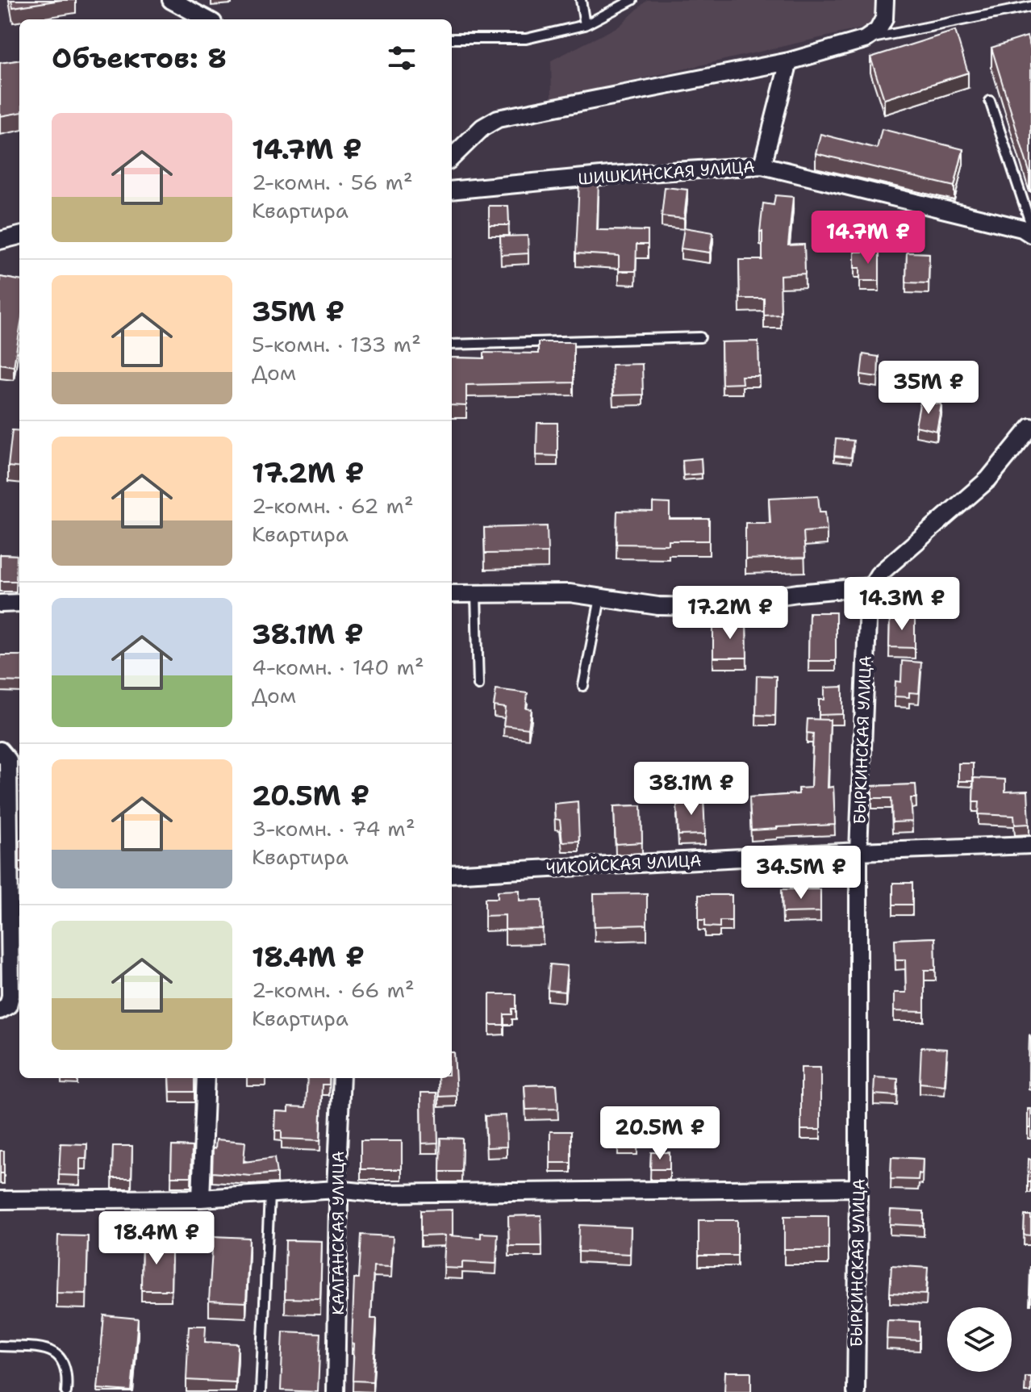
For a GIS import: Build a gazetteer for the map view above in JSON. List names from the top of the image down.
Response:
{
  "streets": {
    "street": [
      "ШИШКИНСКАЯ УЛИЦА",
      "БЫРКИНСКАЯ УЛИЦА",
      "ЧИКОЙСКАЯ УЛИЦА",
      "КАЛГАНСКАЯ УЛИЦА"
    ]
  },
  "crossings": [
    ["БЫРКИНСКАЯ УЛИЦА", "ЧИКОЙСКАЯ УЛИЦА"]
  ],
  "page": {
    "heading": "Объектов: 8",
    "list": [
      {
        "name": "14.7M ₽",
        "note": "2-комн. · 56 m² · Квартира"
      },
      {
        "name": "35M ₽",
        "note": "5-комн. · 133 m² · Дом"
      },
      {
        "name": "17.2M ₽",
        "note": "2-комн. · 62 m² · Квартира"
      },
      {
        "name": "38.1M ₽",
        "note": "4-комн. · 140 m² · Дом"
      },
      {
        "name": "20.5M ₽",
        "note": "3-комн. · 74 m² · Квартира"
      },
      {
        "name": "18.4M ₽",
        "note": "2-комн. · 66 m² · Квартира"
      }
    ],
    "price": [
      "14.7M ₽",
      "35M ₽",
      "14.3M ₽",
      "17.2M ₽",
      "38.1M ₽",
      "34.5M ₽",
      "20.5M ₽",
      "18.4M ₽"
    ]
  }
}
